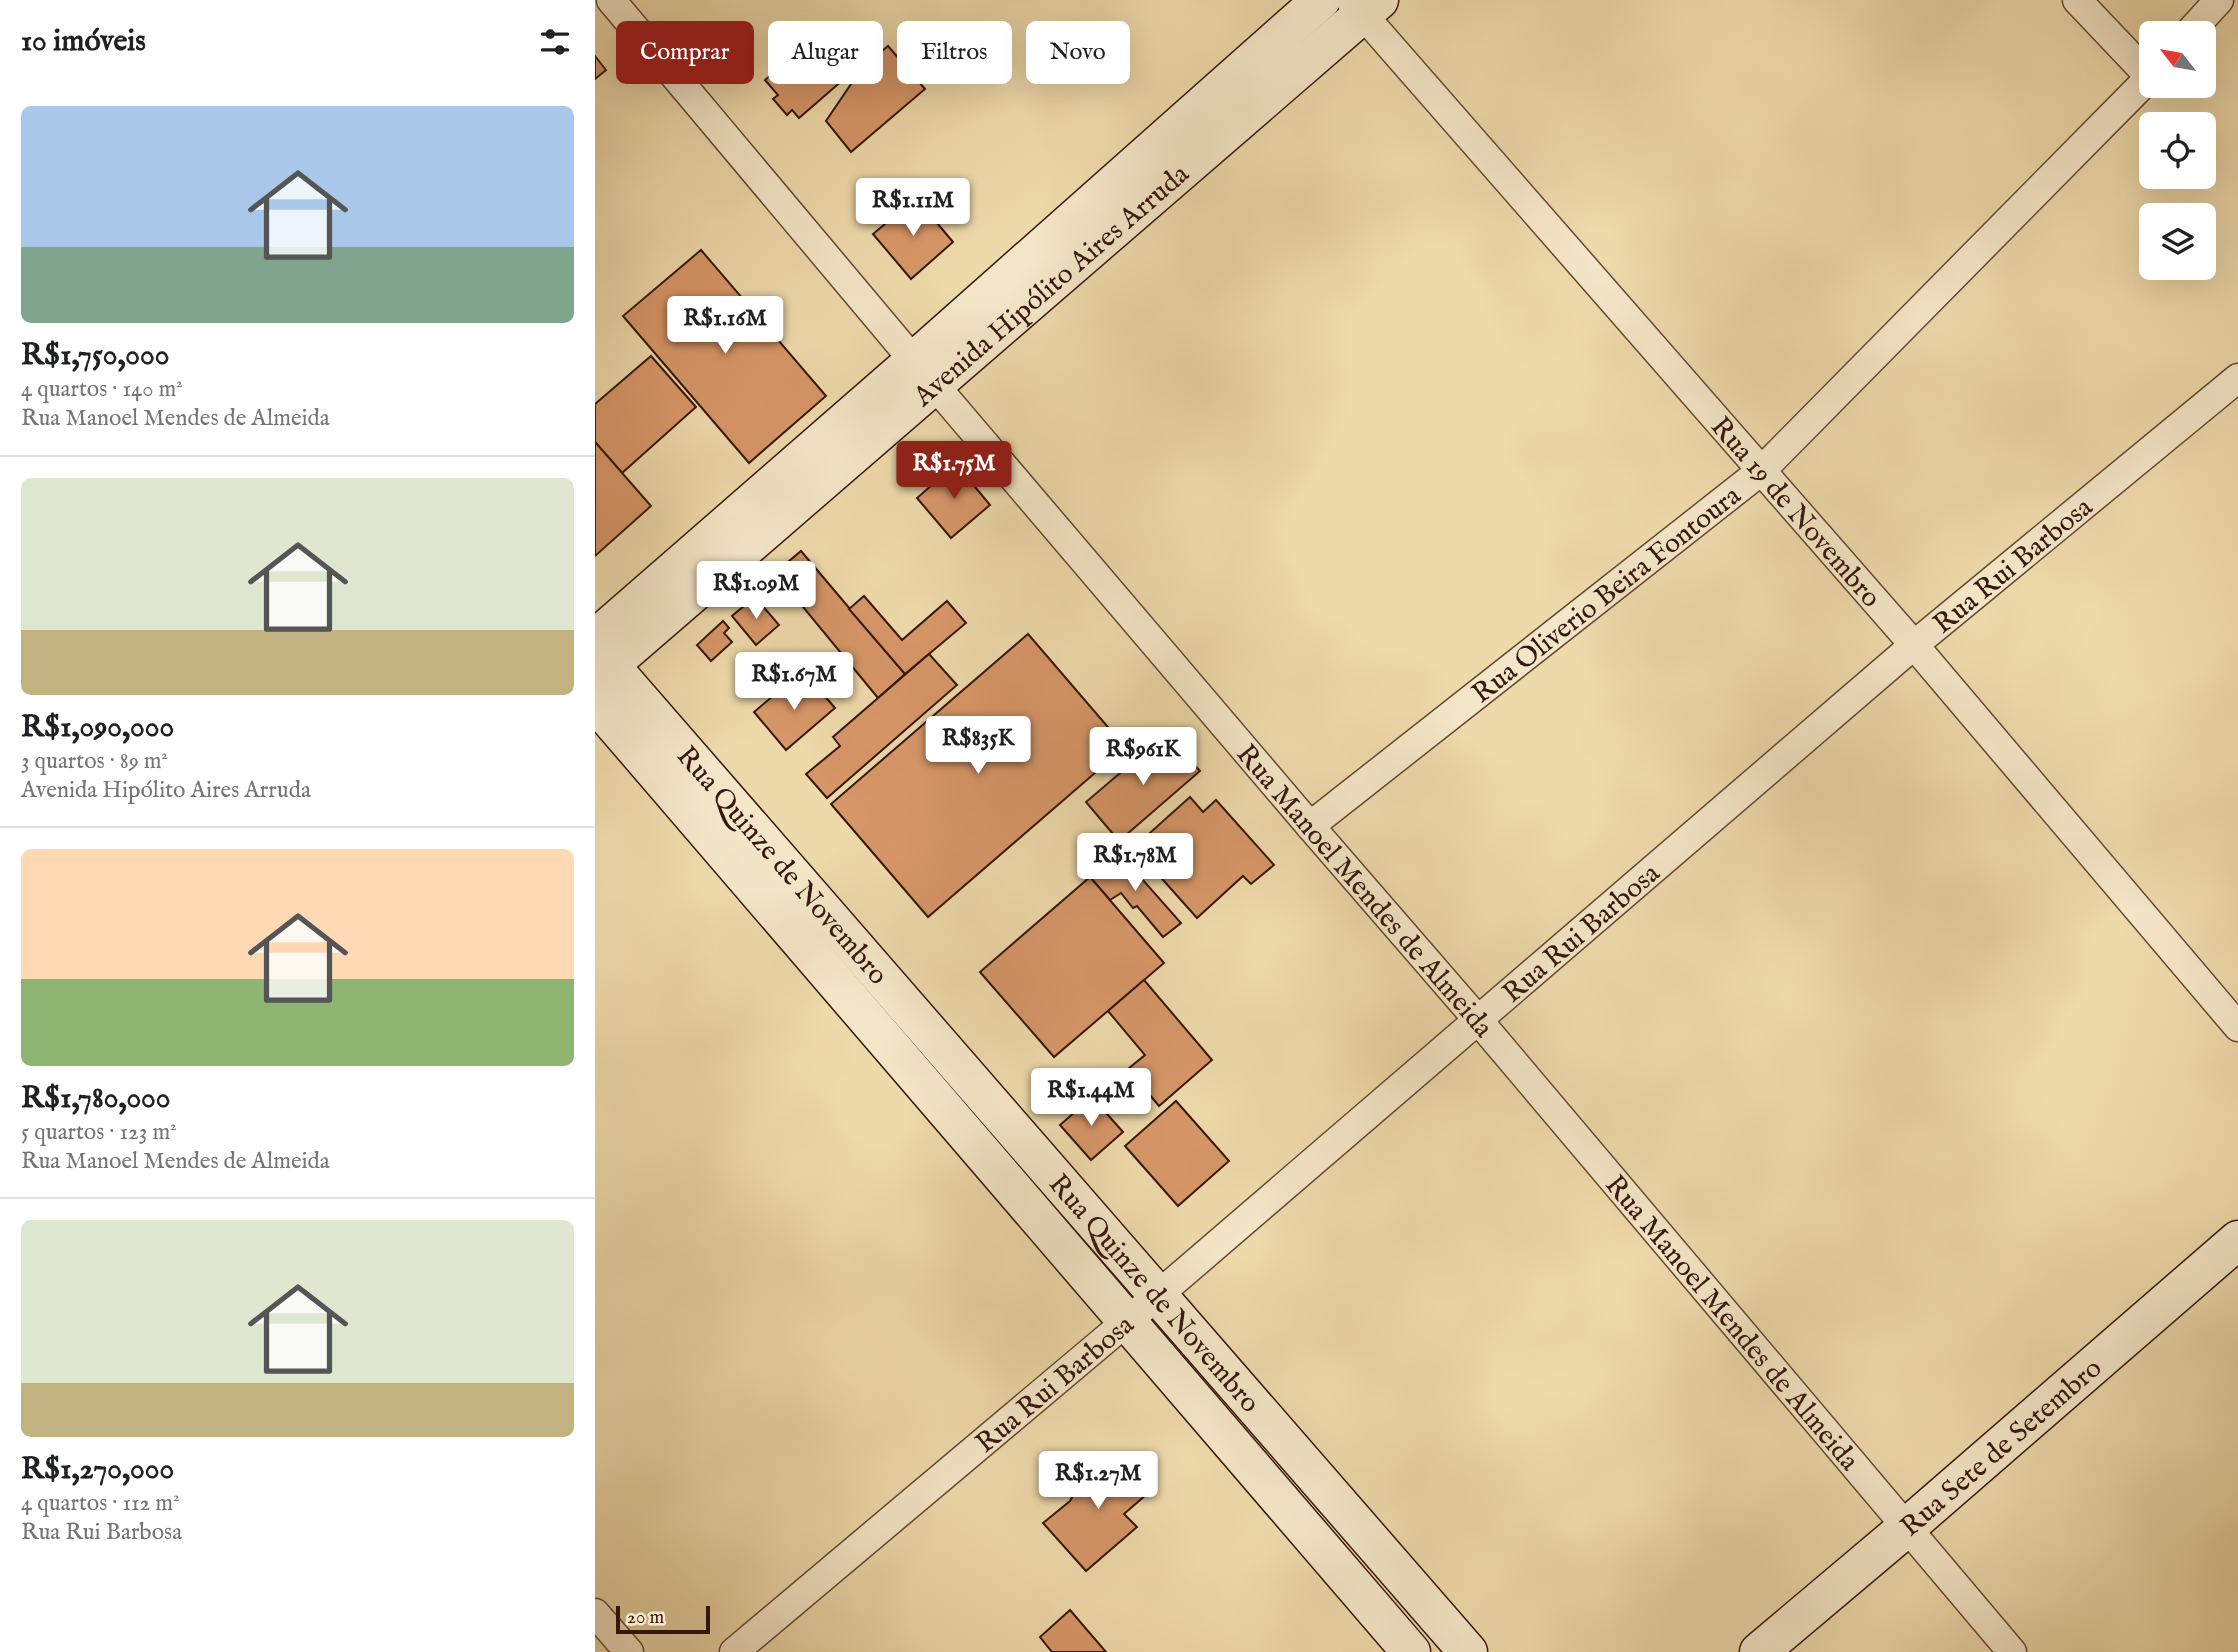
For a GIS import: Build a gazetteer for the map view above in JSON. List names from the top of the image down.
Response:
{
  "streets": {
    "street": [
      "Avenida Hipólito Aires Arruda",
      "Rua 19 de Novembro",
      "Rua Rui Barbosa",
      "Rua Oliverio Beira Fontoura",
      "Rua Quinze de Novembro",
      "Rua Manoel Mendes de Almeida",
      "Rua Sete de Setembro"
    ]
  },
  "crossings": [
    ["Avenida Hipólito Aires Arruda", "Rua 19 de Novembro"],
    ["Avenida Hipólito Aires Arruda", "Rua Quinze de Novembro"],
    ["Avenida Hipólito Aires Arruda", "Rua Manoel Mendes de Almeida"],
    ["Rua 19 de Novembro", "Rua Rui Barbosa"],
    ["Rua 19 de Novembro", "Rua Oliverio Beira Fontoura"],
    ["Rua Rui Barbosa", "Rua Quinze de Novembro"],
    ["Rua Rui Barbosa", "Rua Manoel Mendes de Almeida"],
    ["Rua Oliverio Beira Fontoura", "Rua Manoel Mendes de Almeida"],
    ["Rua Manoel Mendes de Almeida", "Rua Sete de Setembro"]
  ],
  "scale_bar": "20 m",
  "north": "top left",
  "page": {
    "heading": "10 imóveis",
    "chip": [
      "Comprar",
      "Alugar",
      "Filtros",
      "Novo"
    ],
    "list": [
      {
        "name": "R$1,750,000",
        "note": "4 quartos · 140 m² · Rua Manoel Mendes de Almeida"
      },
      {
        "name": "R$1,090,000",
        "note": "3 quartos · 89 m² · Avenida Hipólito Aires Arruda"
      },
      {
        "name": "R$1,780,000",
        "note": "5 quartos · 123 m² · Rua Manoel Mendes de Almeida"
      },
      {
        "name": "R$1,270,000",
        "note": "4 quartos · 112 m² · Rua Rui Barbosa"
      }
    ],
    "price": [
      "R$1.11M",
      "R$1.16M",
      "R$1.75M",
      "R$1.09M",
      "R$1.67M",
      "R$835K",
      "R$961K",
      "R$1.78M",
      "R$1.44M",
      "R$1.27M"
    ],
    "scale": "20 m"
  }
}
